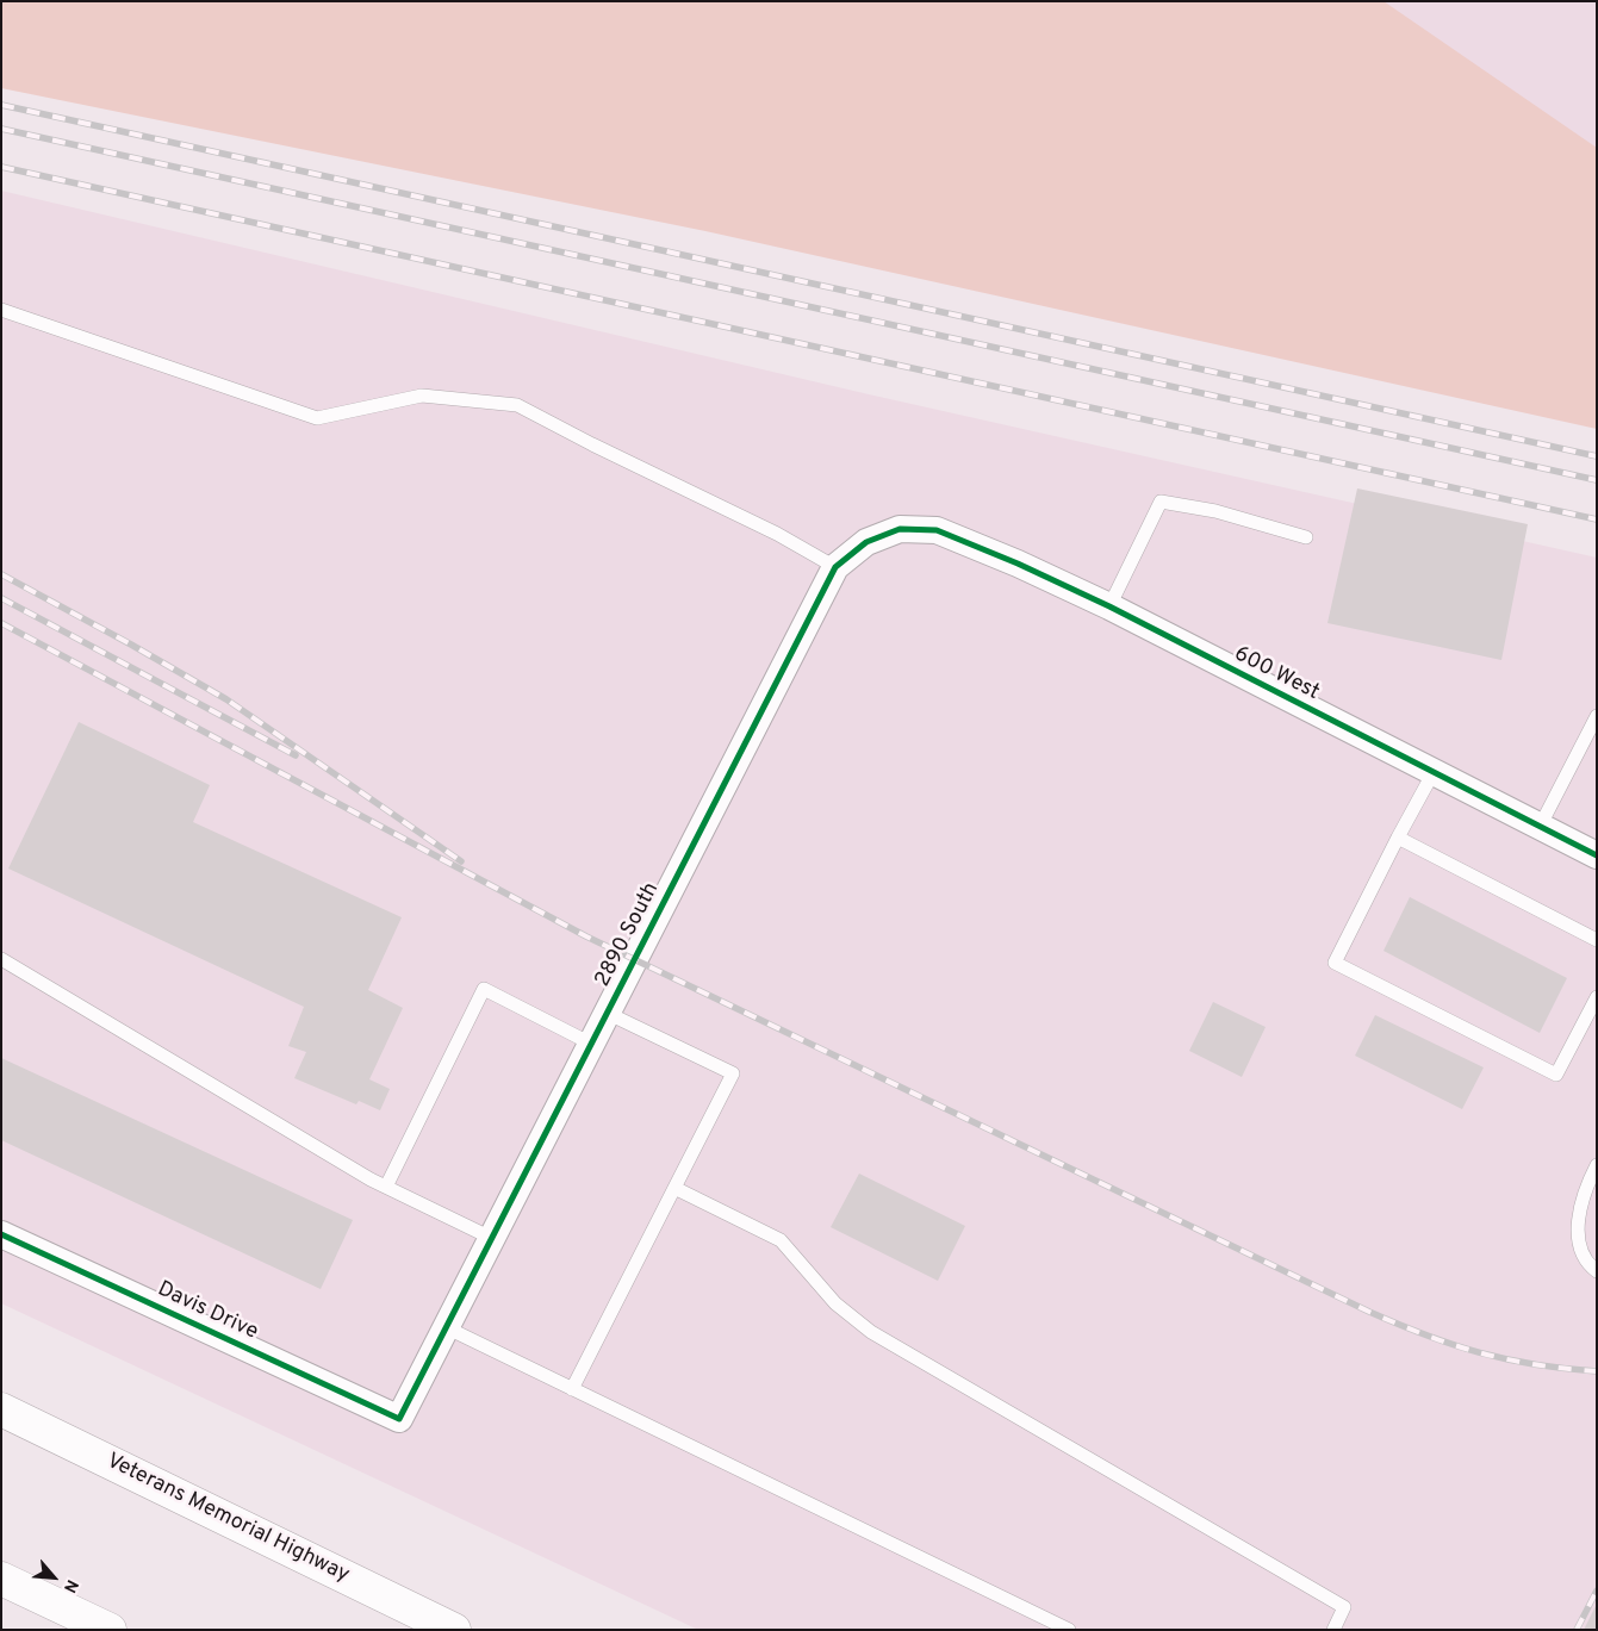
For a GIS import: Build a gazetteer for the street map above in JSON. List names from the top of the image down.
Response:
{
  "streets": {
    "highway": ["Veterans Memorial Highway"],
    "street": ["600 West", "2890 South", "Davis Drive"]
  },
  "crossings": [
    ["600 West", "2890 South"],
    ["2890 South", "Davis Drive"]
  ],
  "north": "bottom right"
}
